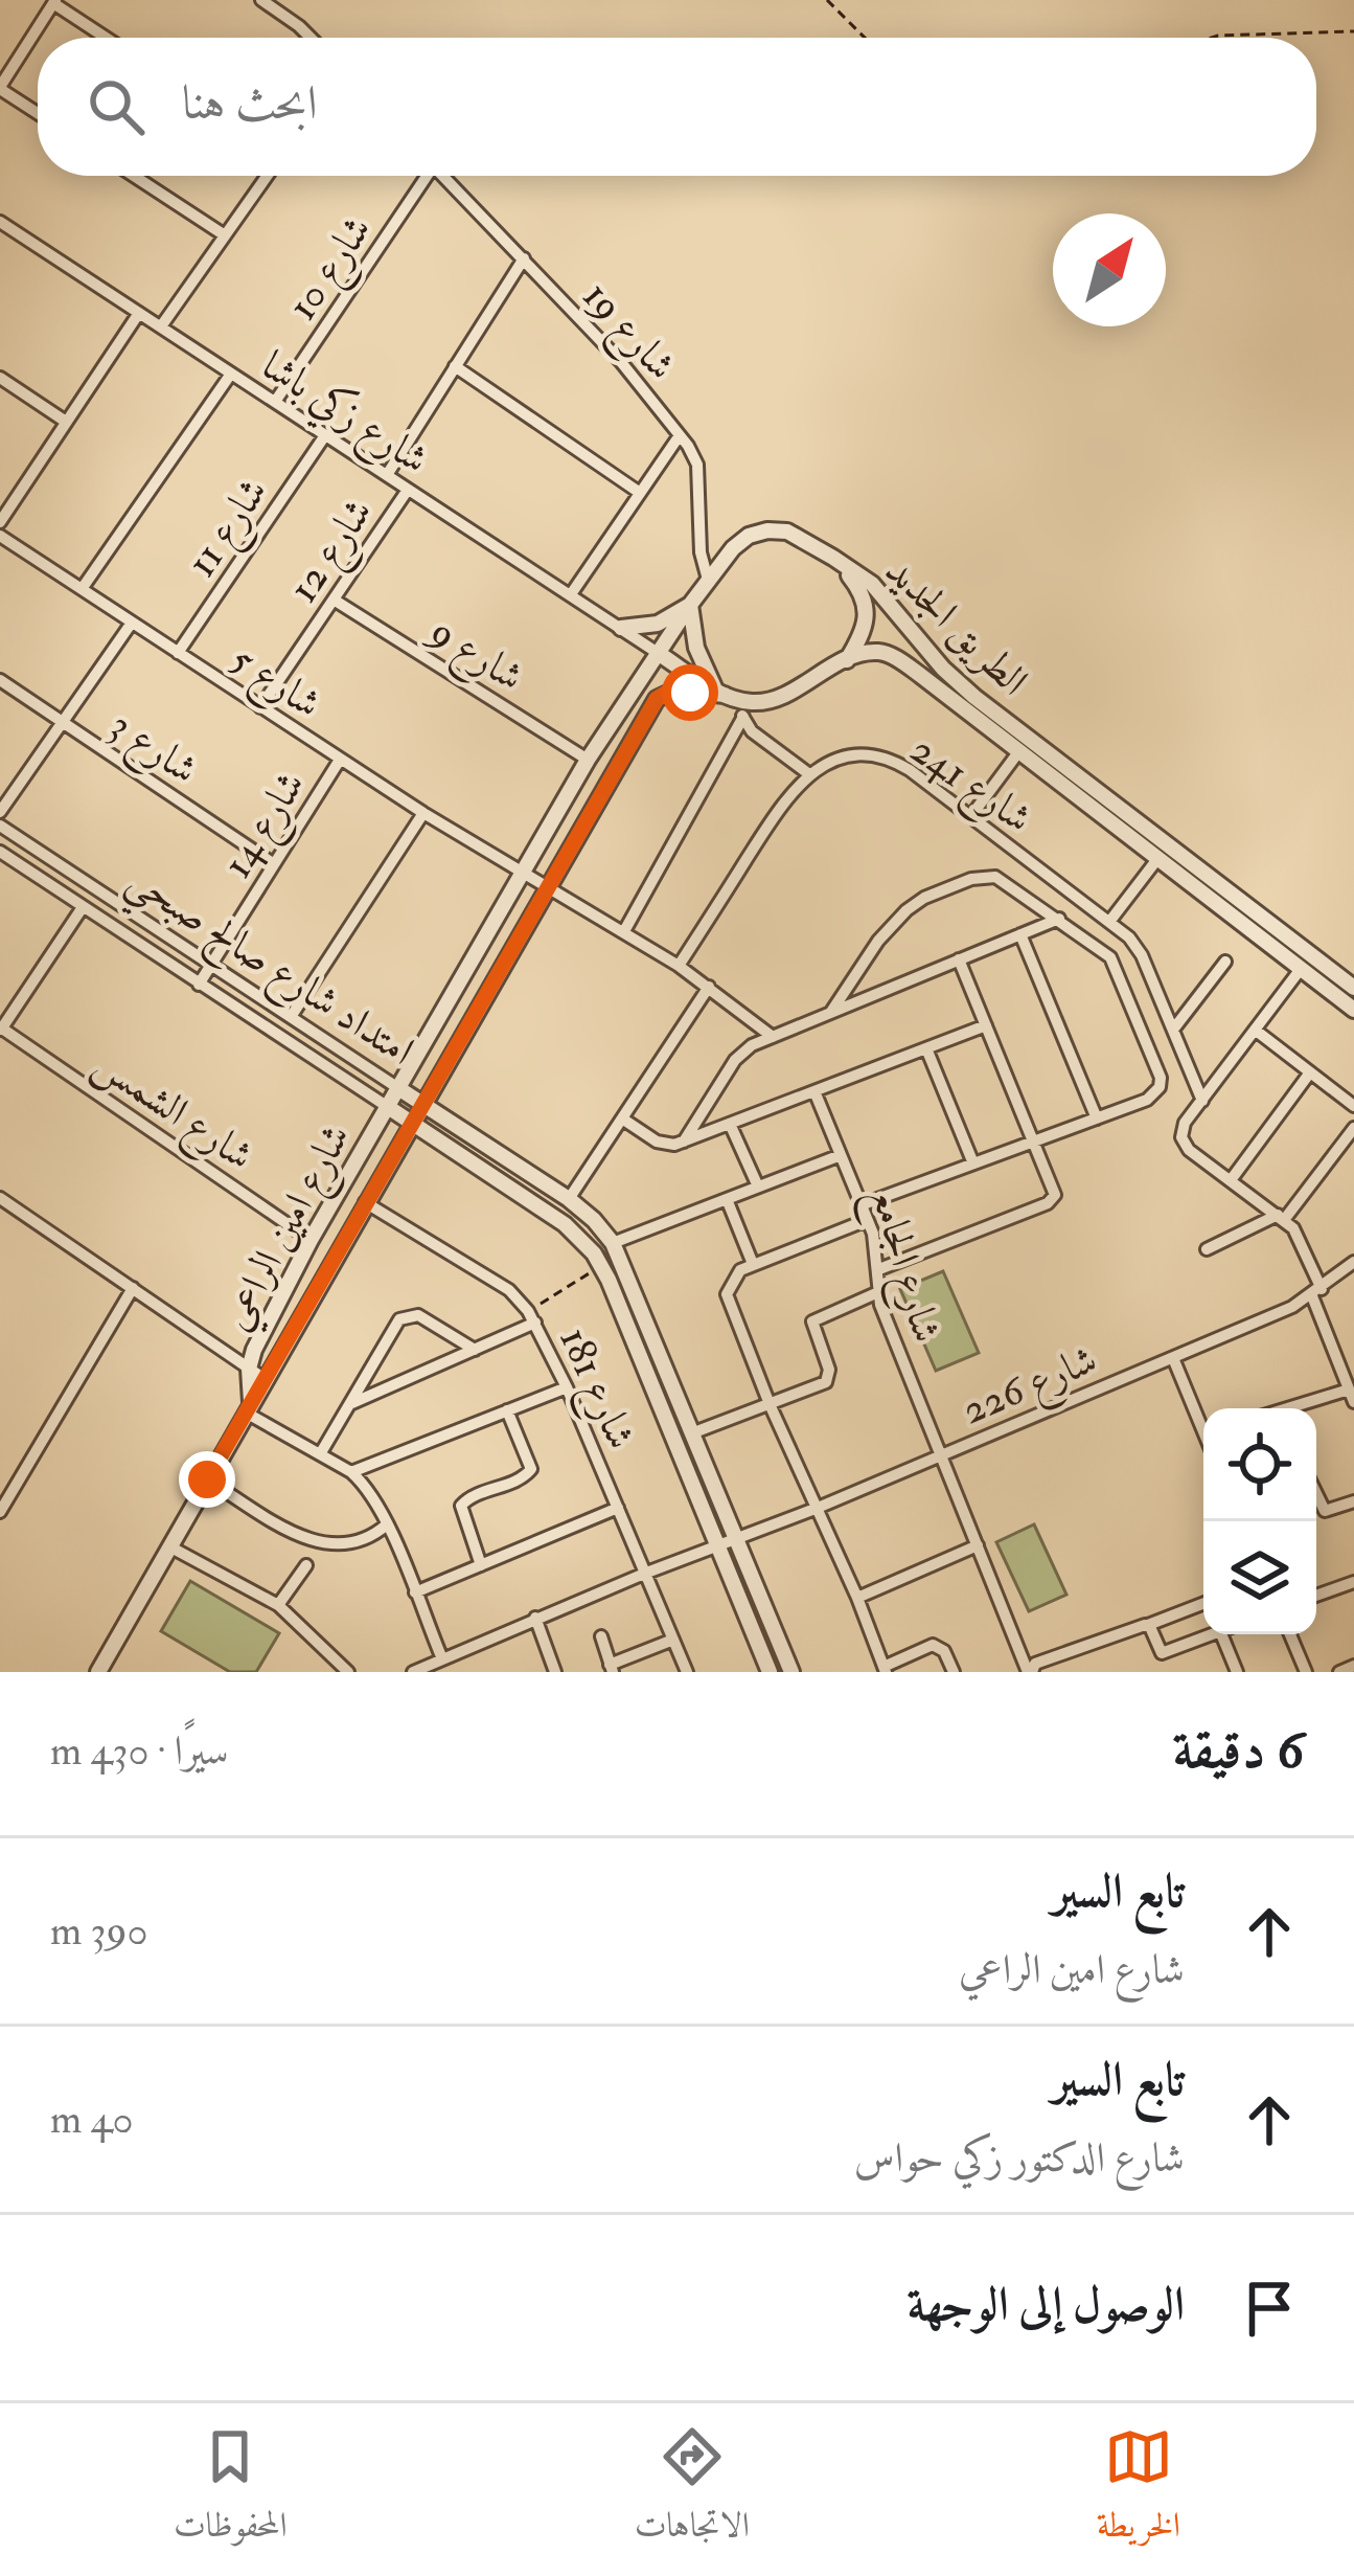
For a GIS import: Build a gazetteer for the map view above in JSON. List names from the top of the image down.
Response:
{
  "streets": {
    "street": [
      "شارع 10",
      "شارع 19",
      "شارع زكي باشا",
      "شارع 11",
      "شارع 12",
      "الطريق الجديد",
      "شارع 9",
      "شارع 5",
      "شارع 3",
      "شارع 241",
      "شارع 14",
      "امتداد شارع صالح صبحي",
      "شارع الشمس",
      "شارع امين الراعي",
      "شارع الجامع",
      "شارع 226",
      "شارع 181"
    ]
  },
  "crossings": [
    ["شارع 10", "شارع زكي باشا"],
    ["شارع 19", "شارع 12"],
    ["شارع 19", "الطريق الجديد"],
    ["شارع 19", "شارع امين الراعي"],
    ["شارع زكي باشا", "شارع 11"],
    ["شارع زكي باشا", "شارع 12"],
    ["شارع زكي باشا", "الطريق الجديد"],
    ["شارع زكي باشا", "شارع امين الراعي"],
    ["شارع 11", "شارع 5"],
    ["شارع 12", "شارع 9"],
    ["شارع 12", "شارع 5"],
    ["الطريق الجديد", "شارع امين الراعي"],
    ["شارع 9", "شارع امين الراعي"],
    ["شارع 5", "شارع 14"],
    ["شارع 5", "شارع امين الراعي"],
    ["شارع 3", "شارع 14"],
    ["شارع 14", "امتداد شارع صالح صبحي"],
    ["امتداد شارع صالح صبحي", "شارع امين الراعي"],
    ["امتداد شارع صالح صبحي", "شارع 226"],
    ["شارع الشمس", "شارع امين الراعي"],
    ["شارع امين الراعي", "شارع 181"],
    ["شارع الجامع", "شارع 226"],
    ["شارع 226", "شارع 181"]
  ],
  "north": "top right",
  "page": {
    "search": "ابحث هنا",
    "heading": ["6 دقيقة", "سيرًا · 430 m"],
    "list": [
      ["تابع السير", "شارع امين الراعي", "390 m"],
      ["تابع السير", "شارع الدكتور زكي حواس", "40 m"],
      "الوصول إلى الوجهة"
    ],
    "nav": ["الخريطة", "الاتجاهات", "المحفوظات"]
  }
}
